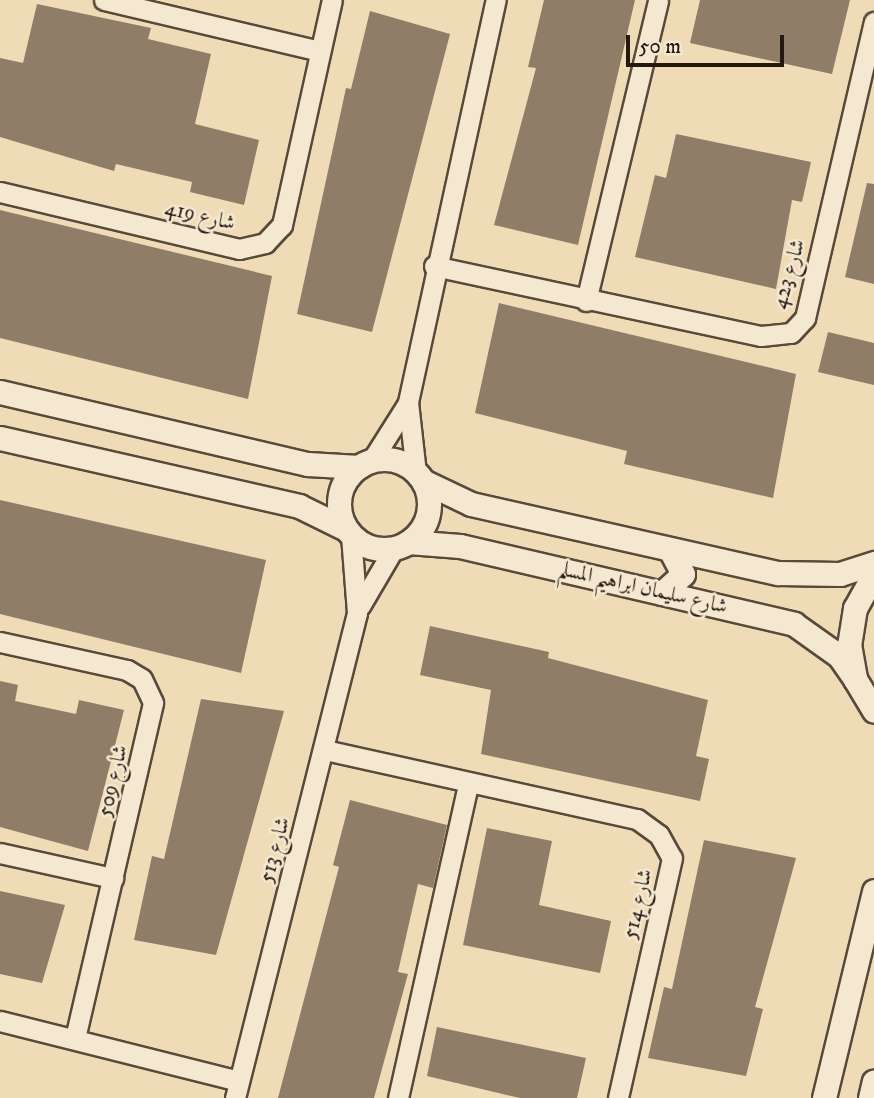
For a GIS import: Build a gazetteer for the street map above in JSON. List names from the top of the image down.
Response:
{
  "streets": {
    "street": [
      "شارع 419",
      "شارع 423",
      "شارع سليمان ابراهيم المسلم",
      "شارع 509",
      "شارع 513",
      "شارع 514"
    ]
  },
  "crossings": [
    ["شارع سليمان ابراهيم المسلم", "شارع 513"],
    ["شارع 513", "شارع 514"]
  ],
  "scale_bar": "50 m"
}
